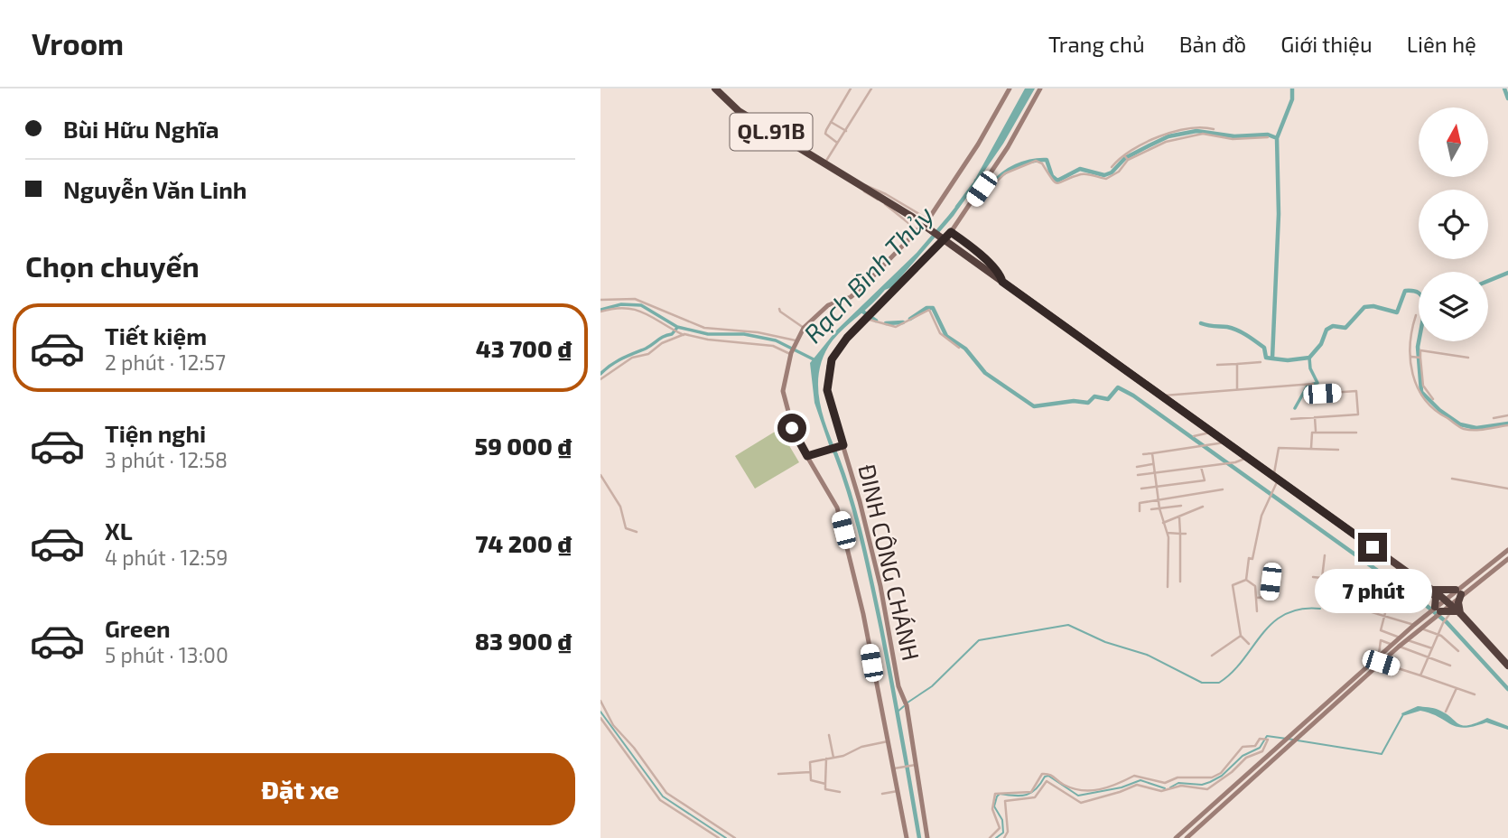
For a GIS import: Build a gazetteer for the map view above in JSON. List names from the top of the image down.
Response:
{
  "streets": {
    "highway": ["QL.91B"],
    "street": ["ĐINH CÔNG CHÁNH"]
  },
  "water": ["Rạch Bình Thủy"],
  "north": "top",
  "page": {
    "header": "Vroom",
    "nav": [
      "Trang chủ",
      "Bản đồ",
      "Giới thiệu",
      "Liên hệ"
    ],
    "banner": ["Bùi Hữu Nghĩa", "Nguyễn Văn Linh"],
    "heading": "Chọn chuyến",
    "list": [
      {
        "name": "Tiết kiệm",
        "note": "2 phút · 12:57",
        "value": "43 700 ₫"
      },
      {
        "name": "Tiện nghi",
        "note": "3 phút · 12:58",
        "value": "59 000 ₫"
      },
      {
        "name": "XL",
        "note": "4 phút · 12:59",
        "value": "74 200 ₫"
      },
      {
        "name": "Green",
        "note": "5 phút · 13:00",
        "value": "83 900 ₫"
      }
    ],
    "bubble": "7 phút",
    "buttons": "Đặt xe"
  }
}
